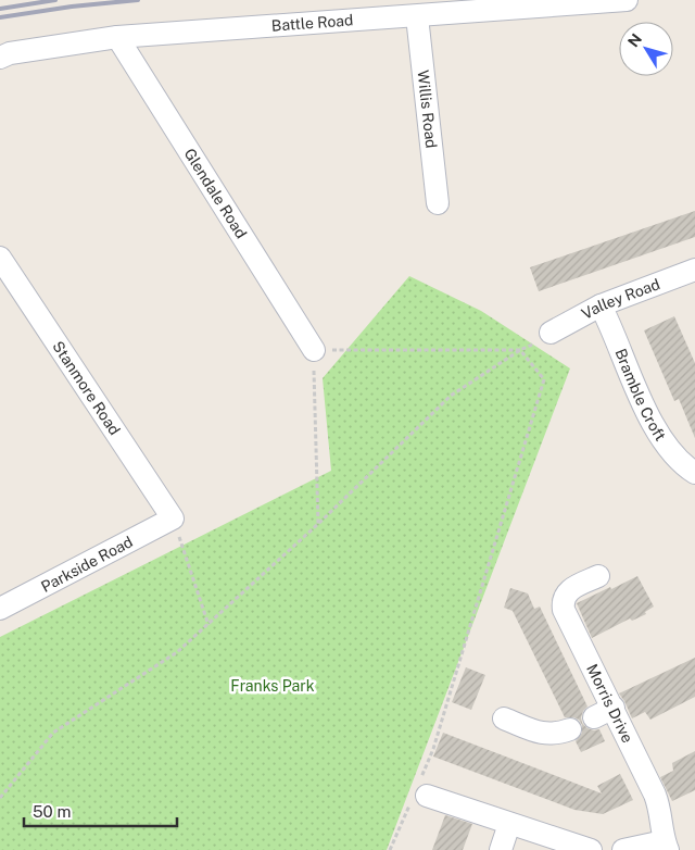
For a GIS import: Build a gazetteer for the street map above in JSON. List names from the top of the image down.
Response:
{
  "streets": {
    "street": [
      "Battle Road",
      "Willis Road",
      "Glendale Road",
      "Valley Road",
      "Stanmore Road",
      "Bramble Croft",
      "Parkside Road",
      "Morris Drive"
    ]
  },
  "crossings": [
    ["Battle Road", "Willis Road"],
    ["Battle Road", "Glendale Road"],
    ["Valley Road", "Bramble Croft"],
    ["Stanmore Road", "Parkside Road"]
  ],
  "parks": ["Franks Park"],
  "scale_bar": "50 m",
  "north": "top left"
}
